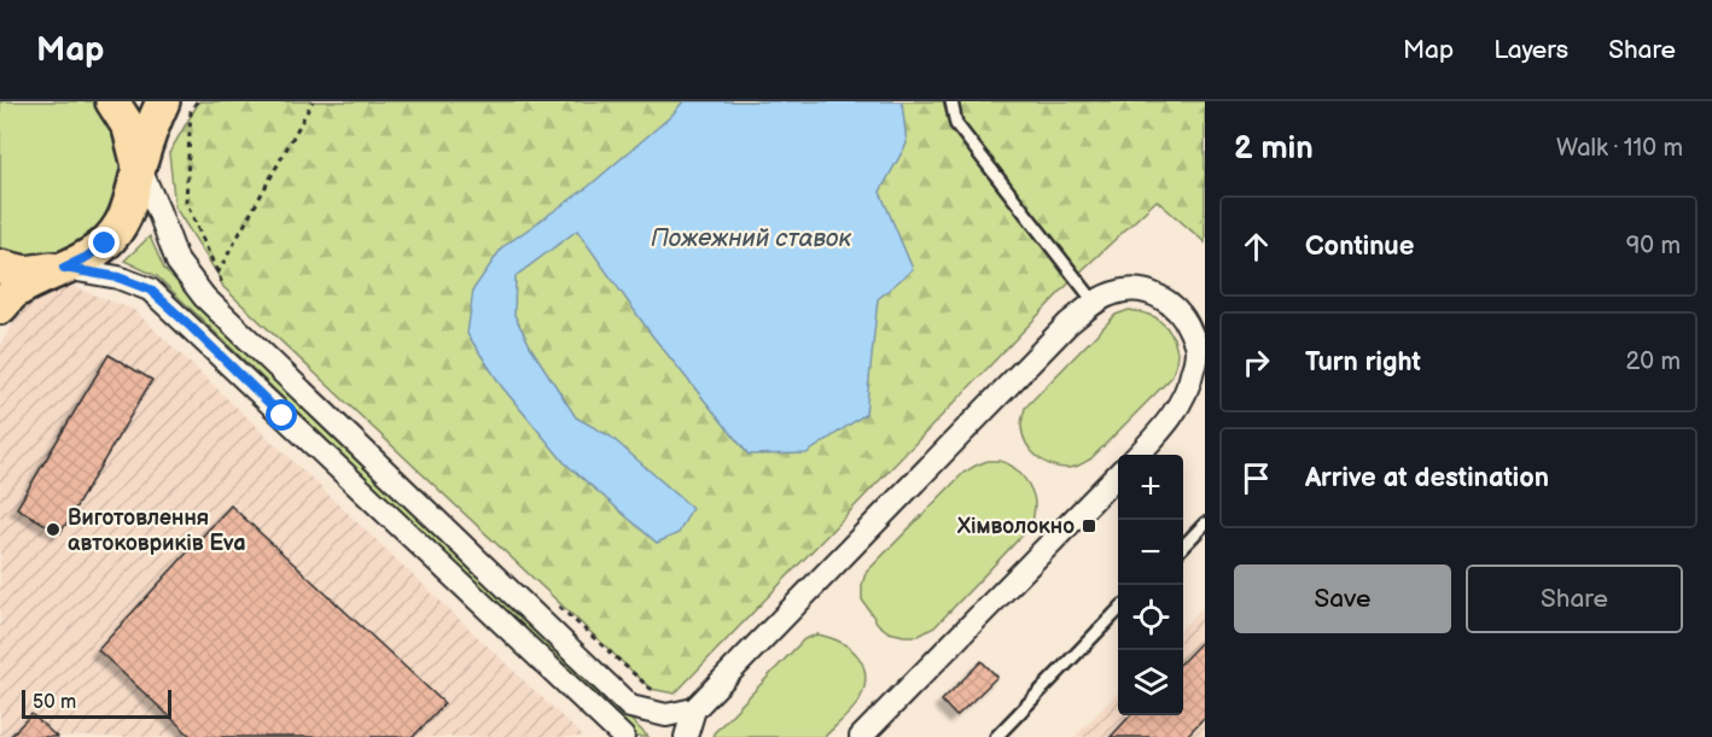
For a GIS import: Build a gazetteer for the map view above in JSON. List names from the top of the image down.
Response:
{
  "water": ["Пожежний ставок"],
  "places": {
    "transit": ["Хімволокно"],
    "other": ["Виготовлення автоковриків Eva"]
  },
  "scale_bar": "50 m",
  "page": {
    "header": "Map",
    "nav": ["Map", "Layers", "Share"],
    "heading": ["2 min", "Walk · 110 m"],
    "list": [
      ["Continue", "90 m"],
      ["Turn right", "20 m"],
      "Arrive at destination"
    ],
    "map_buttons": ["+", "−"],
    "buttons": ["Save", "Share"],
    "scale": "50 m"
  }
}
